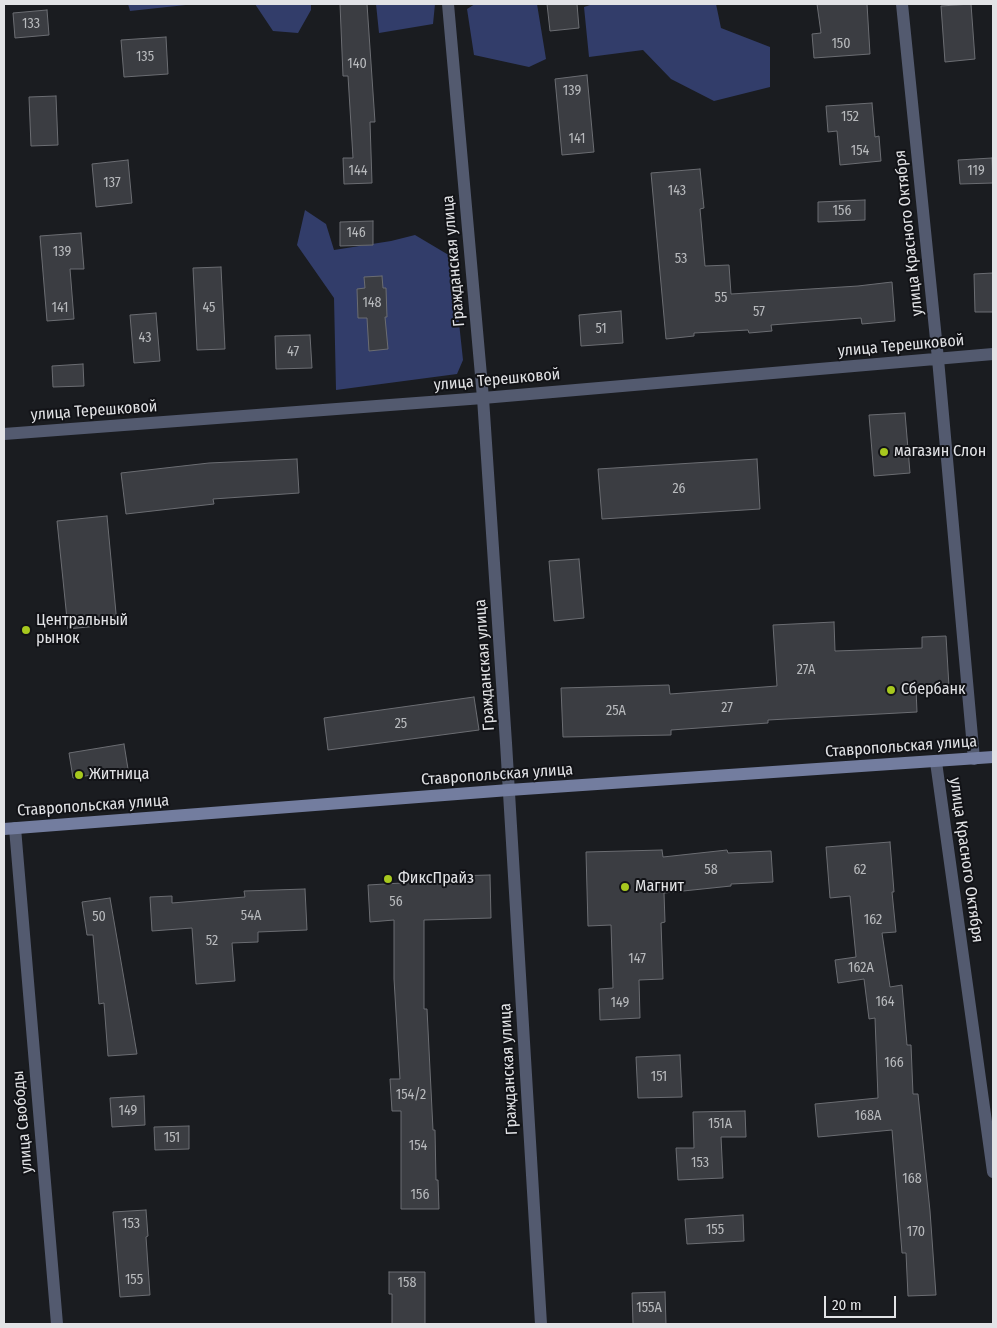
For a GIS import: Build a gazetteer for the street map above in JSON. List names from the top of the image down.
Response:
{
  "streets": {
    "street": [
      "улица Красного Октября",
      "Гражданская улица",
      "улица Терешковой",
      "Ставропольская улица",
      "улица Свободы"
    ]
  },
  "crossings": [
    ["улица Красного Октября", "улица Терешковой"],
    ["улица Красного Октября", "Ставропольская улица"],
    ["Гражданская улица", "улица Терешковой"],
    ["Гражданская улица", "Ставропольская улица"],
    ["Ставропольская улица", "улица Свободы"]
  ],
  "places": [
    "магазин Слон",
    "Центральный рынок",
    "Сбербанк",
    "Житница",
    "ФиксПрайз",
    "Магнит"
  ],
  "house_numbers": [
    "133",
    "150",
    "135",
    "140",
    "139",
    "152",
    "141",
    "154",
    "144",
    "119",
    "137",
    "143",
    "156",
    "146",
    "139",
    "53",
    "55",
    "148",
    "141",
    "45",
    "57",
    "51",
    "43",
    "47",
    "26",
    "27А",
    "27",
    "25А",
    "25",
    "58",
    "62",
    "56",
    "54А",
    "50",
    "162",
    "52",
    "147",
    "162А",
    "164",
    "149",
    "166",
    "151",
    "154/2",
    "149",
    "168А",
    "151А",
    "151",
    "154",
    "153",
    "168",
    "156",
    "153",
    "155",
    "170",
    "155",
    "158",
    "155А"
  ],
  "scale_bar": "20 m"
}
